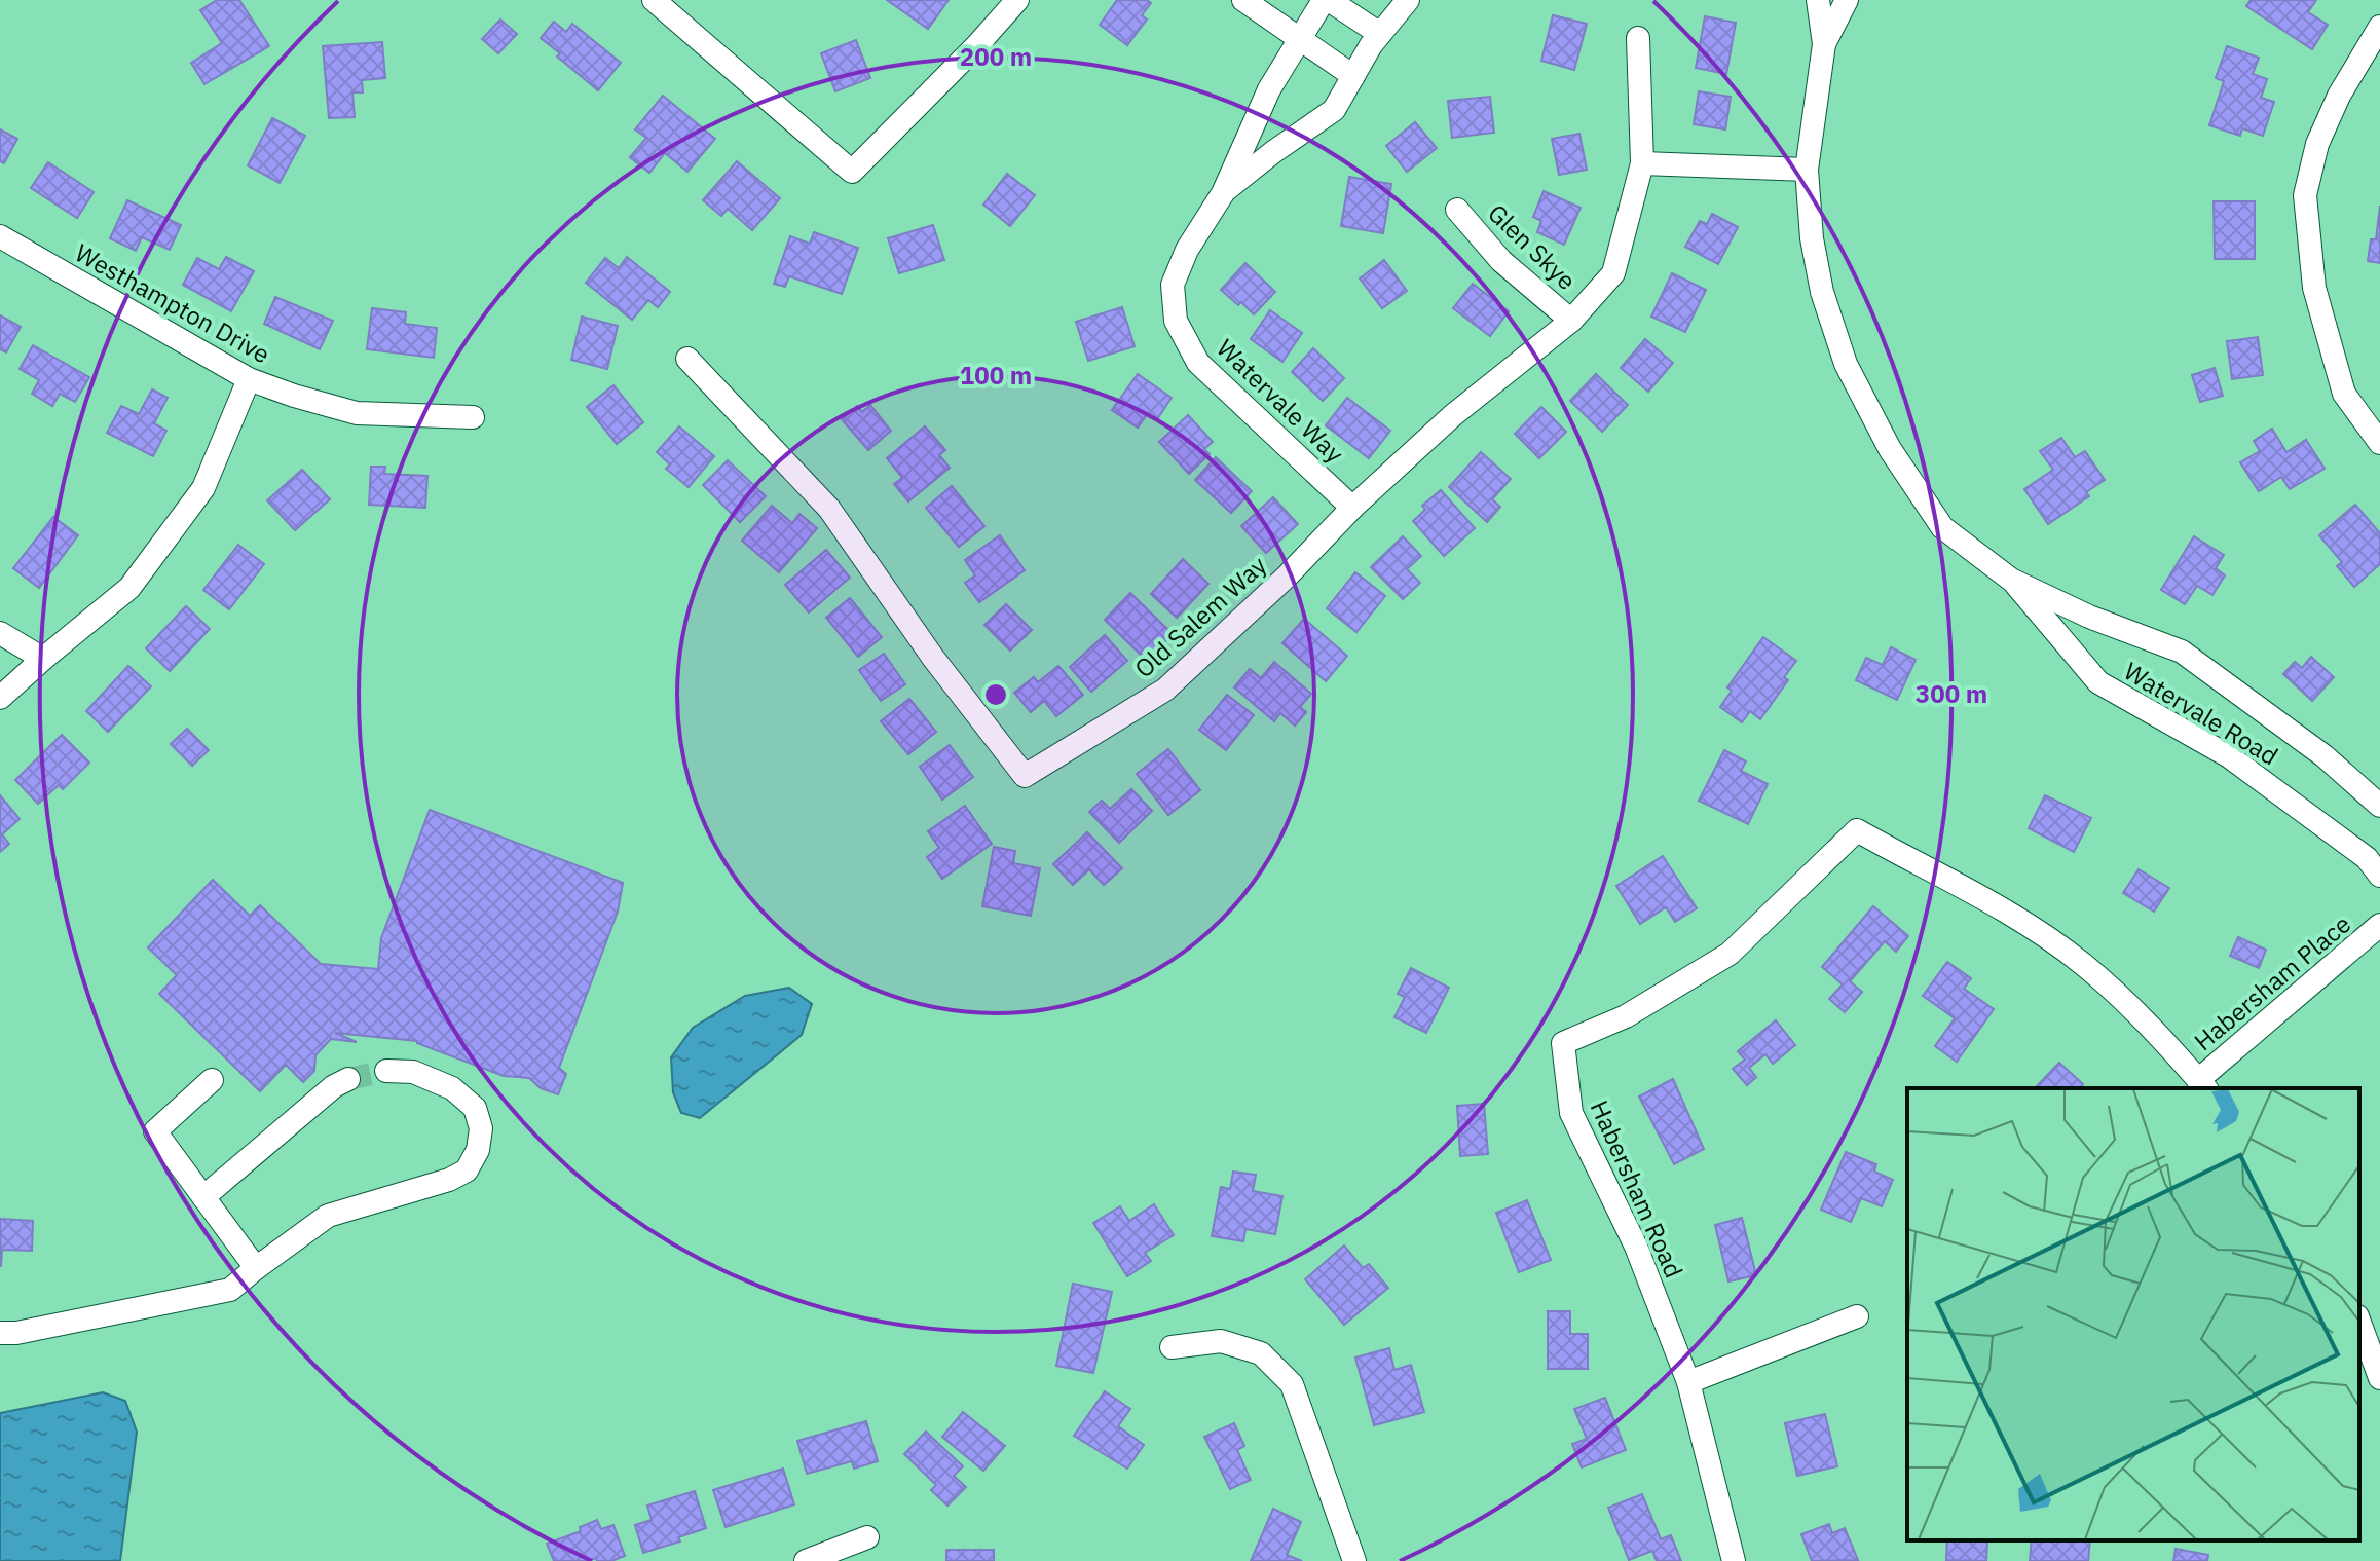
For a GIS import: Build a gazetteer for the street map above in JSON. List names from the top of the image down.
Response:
{
  "streets": {
    "street": [
      "Glen Skye",
      "Westhampton Drive",
      "Watervale Way",
      "Old Salem Way",
      "Watervale Road",
      "Habersham Place",
      "Habersham Road"
    ]
  },
  "crossings": [
    ["Glen Skye", "Old Salem Way"],
    ["Watervale Way", "Old Salem Way"],
    ["Habersham Place", "Habersham Road"]
  ],
  "rings": ["200 m", "100 m", "300 m"]
}
